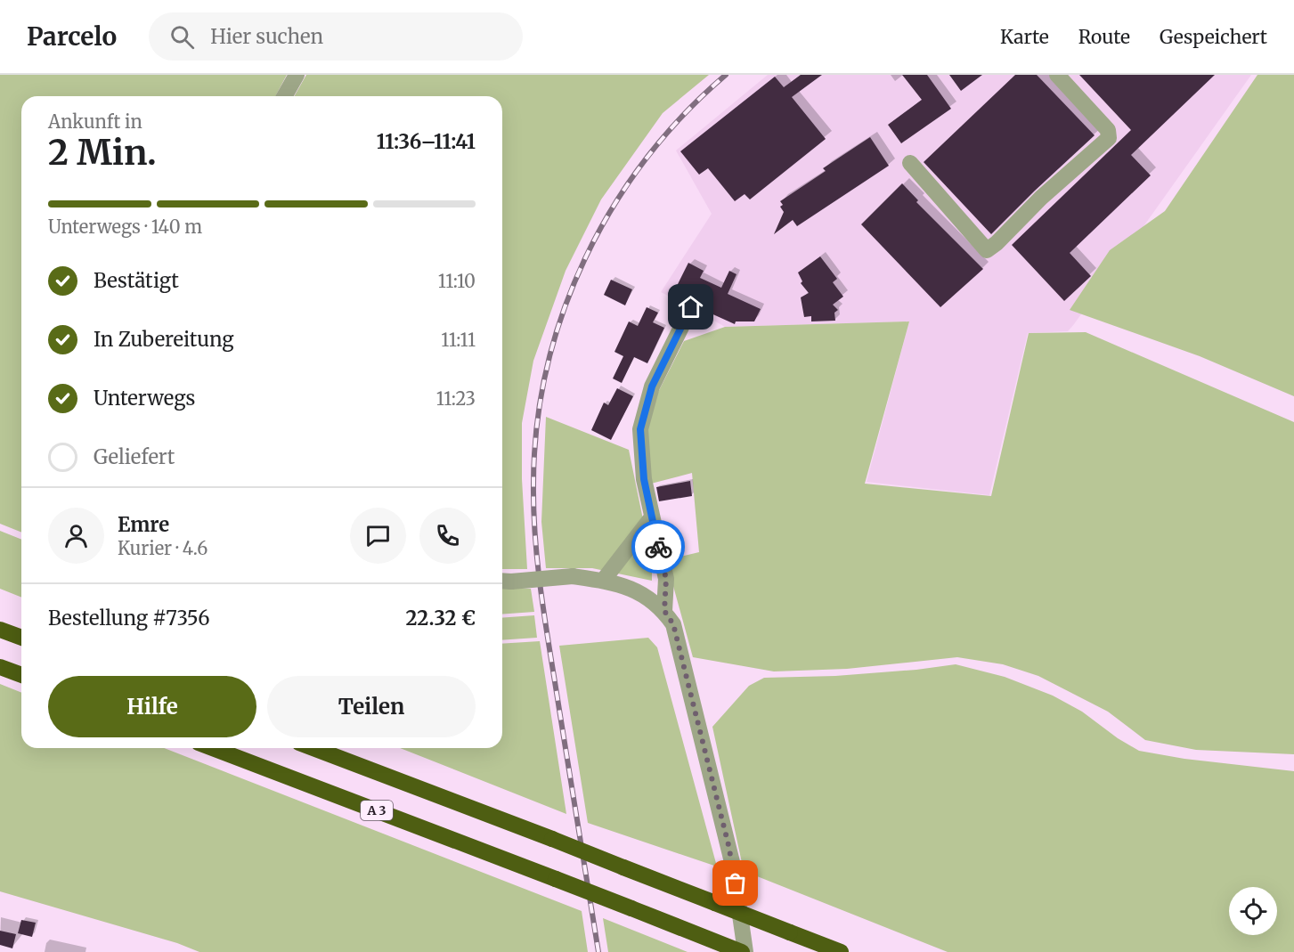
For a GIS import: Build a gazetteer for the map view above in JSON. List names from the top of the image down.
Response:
{
  "streets": {
    "highway": ["A 3"]
  },
  "page": {
    "header": "Parcelo",
    "search": "Hier suchen",
    "nav": ["Karte", "Route", "Gespeichert"],
    "heading": ["2 Min.", "Ankunft in", "11:36–11:41"],
    "panel": [
      "Emre",
      "Kurier · 4.6",
      "Bestellung #7356",
      "22.32 €"
    ],
    "bar": "Unterwegs · 140 m",
    "list": [
      ["Bestätigt", "11:10"],
      ["In Zubereitung", "11:11"],
      ["Unterwegs", "11:23"],
      "Geliefert"
    ],
    "buttons": ["Hilfe", "Teilen"]
  }
}
